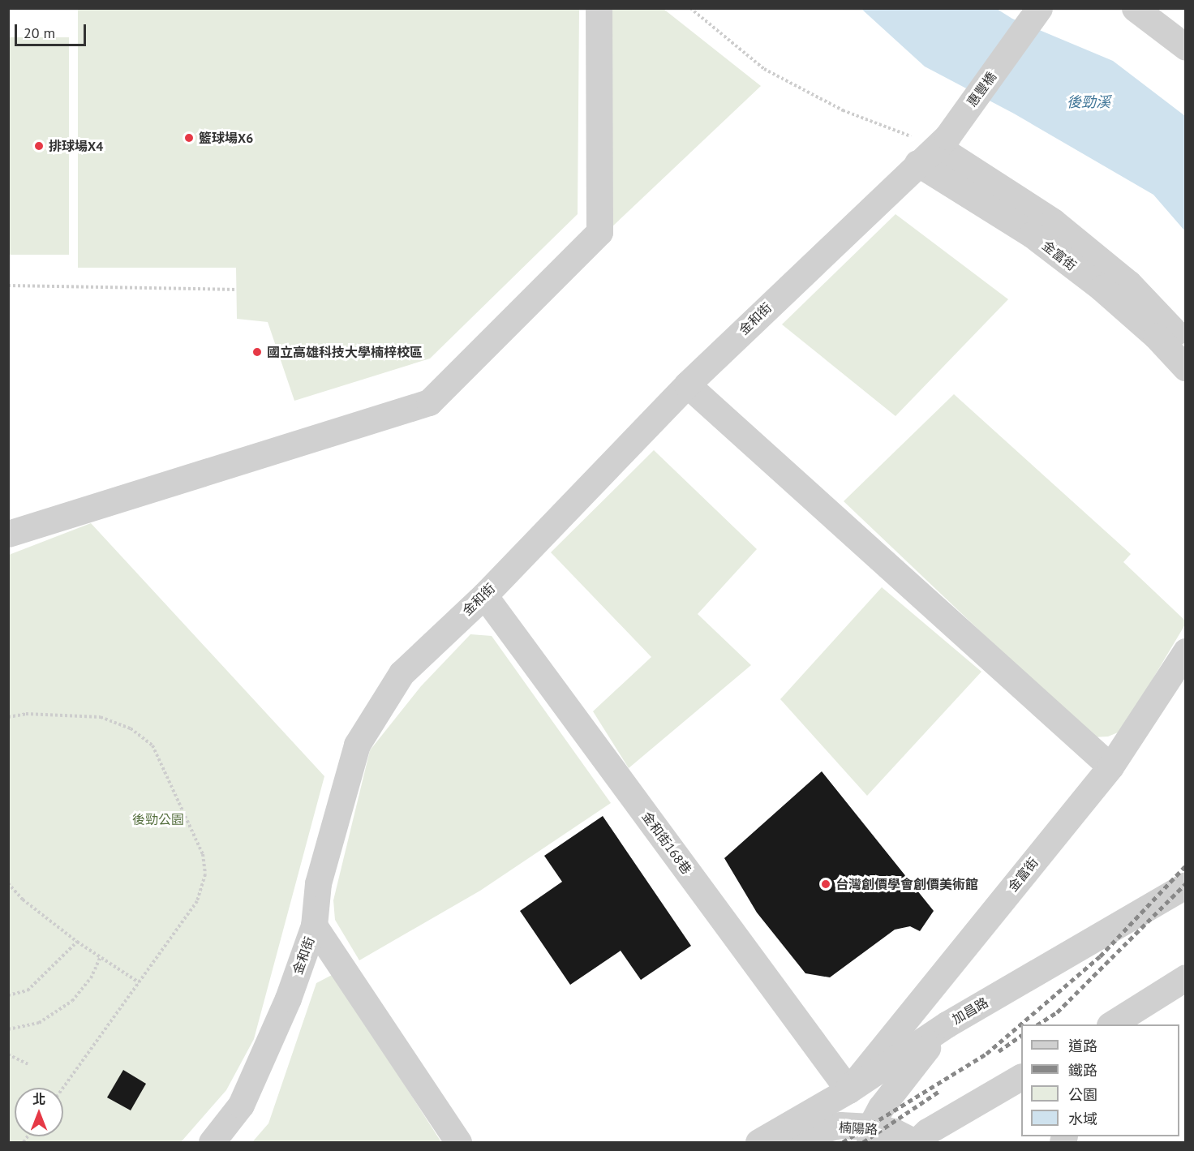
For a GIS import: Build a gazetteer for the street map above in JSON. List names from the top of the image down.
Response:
{
  "streets": {
    "street": [
      "惠豐橋",
      "金富街",
      "金和街",
      "金和街168巷",
      "加昌路",
      "楠陽路"
    ]
  },
  "crossings": [
    ["惠豐橋", "金富街"],
    ["惠豐橋", "金和街"],
    ["金富街", "金和街"],
    ["金富街", "金和街168巷"],
    ["金富街", "加昌路"],
    ["金和街", "金和街168巷"],
    ["金和街168巷", "加昌路"]
  ],
  "water": ["後勁溪"],
  "parks": ["後勁公園"],
  "places": [
    "籃球場X6",
    "排球場X4",
    "國立高雄科技大學楠梓校區",
    "台灣創價學會創價美術館"
  ],
  "legend": [
    "道路",
    "鐵路",
    "公園",
    "水域"
  ],
  "scale_bar": "20 m",
  "north": "top"
}
